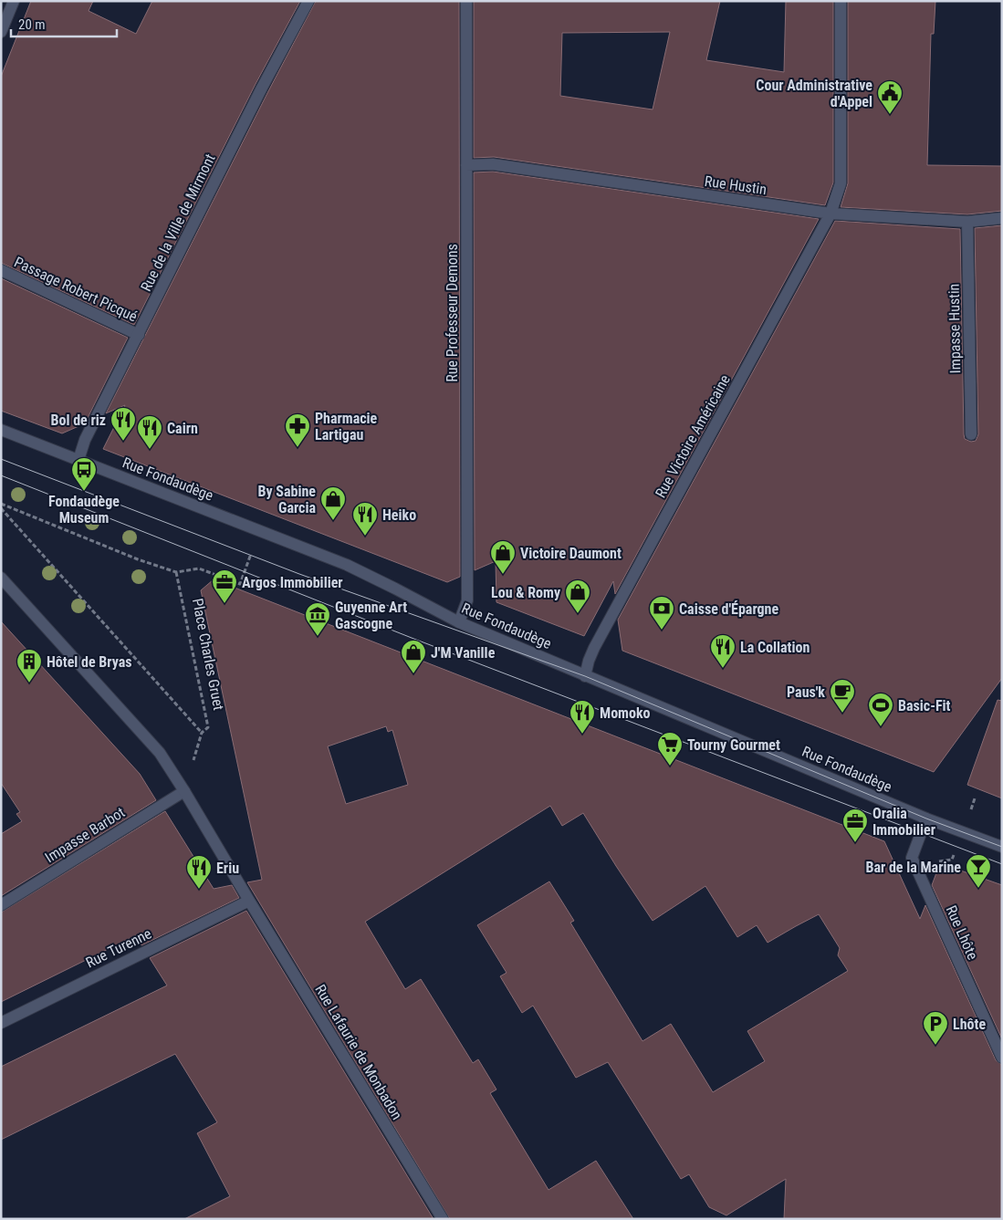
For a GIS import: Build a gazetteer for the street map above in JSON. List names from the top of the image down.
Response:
{
  "streets": {
    "street": [
      "Rue Hustin",
      "Rue de la Ville de Mirmont",
      "Passage Robert Picqué",
      "Rue Professeur Demons",
      "Impasse Hustin",
      "Rue Victoire Américaine",
      "Rue Fondaudège",
      "Impasse Barbot",
      "Rue Lhôte",
      "Rue Turenne",
      "Rue Lafaurie de Monbadon"
    ],
    "path": ["Place Charles Gruet"]
  },
  "crossings": [
    ["Rue Hustin", "Rue Professeur Demons"],
    ["Rue Hustin", "Impasse Hustin"],
    ["Rue Hustin", "Rue Victoire Américaine"],
    ["Rue de la Ville de Mirmont", "Passage Robert Picqué"],
    ["Rue de la Ville de Mirmont", "Rue Fondaudège"],
    ["Rue Professeur Demons", "Rue Fondaudège"],
    ["Rue Victoire Américaine", "Rue Fondaudège"],
    ["Place Charles Gruet", "Impasse Barbot"],
    ["Rue Turenne", "Rue Lafaurie de Monbadon"]
  ],
  "places": {
    "public building": ["Cour Administrative d'Appel"],
    "restaurant": [
      "Bol de riz",
      "Cairn",
      "Heiko",
      "La Collation",
      "Momoko",
      "Eriu"
    ],
    "pharmacy": ["Pharmacie Lartigau"],
    "bus stop": ["Fondaudège Museum"],
    "shop": [
      "By Sabine Garcia",
      "Victoire Daumont",
      "Lou & Romy",
      "J'M Vanille"
    ],
    "office": ["Argos Immobilier", "Oralia Immobilier"],
    "bank": ["Caisse d'Épargne"],
    "museum": ["Guyenne Art Gascogne"],
    "building": ["Hôtel de Bryas"],
    "cafe": ["Paus'k"],
    "sports": ["Basic-Fit"],
    "supermarket": ["Tourny Gourmet"],
    "bar": ["Bar de la Marine"],
    "parking": ["Lhôte"]
  },
  "scale_bar": "20 m"
}
